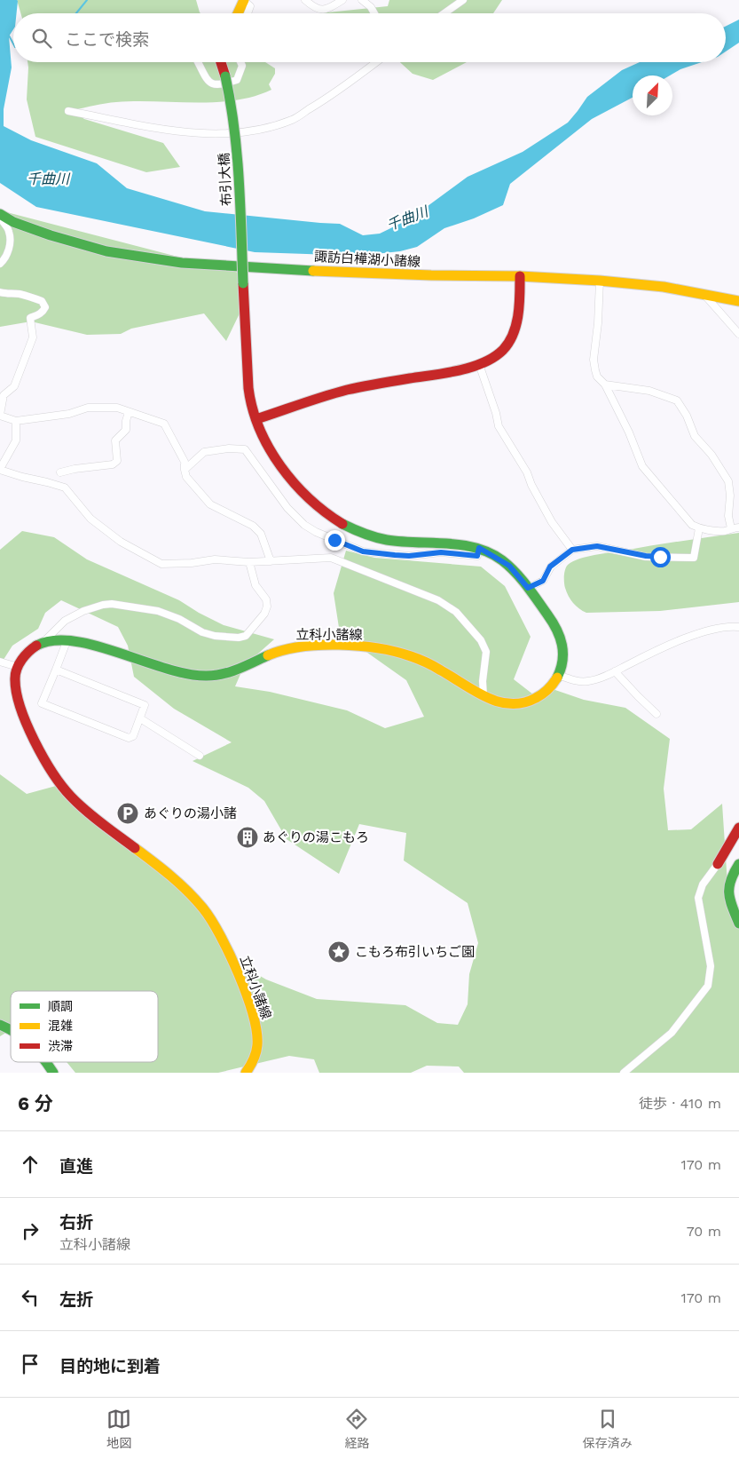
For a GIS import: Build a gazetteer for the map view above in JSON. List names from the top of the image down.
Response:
{
  "streets": {
    "main road": ["布引大橋", "諏訪白樺湖小諸線", "立科小諸線"]
  },
  "crossings": [
    ["布引大橋", "立科小諸線"]
  ],
  "water": ["千曲川"],
  "places": {
    "parking": ["あぐりの湯小諸"],
    "building": ["あぐりの湯こもろ"],
    "place": ["こもろ布引いちご園"]
  },
  "legend": ["順調", "混雑", "渋滞"],
  "north": "top right",
  "page": {
    "search": "ここで検索",
    "heading": ["6 分", "徒歩 · 410 m"],
    "list": [
      ["直進", "170 m"],
      ["右折", "立科小諸線", "70 m"],
      ["左折", "170 m"],
      "目的地に到着"
    ],
    "nav": ["地図", "経路", "保存済み"]
  }
}
